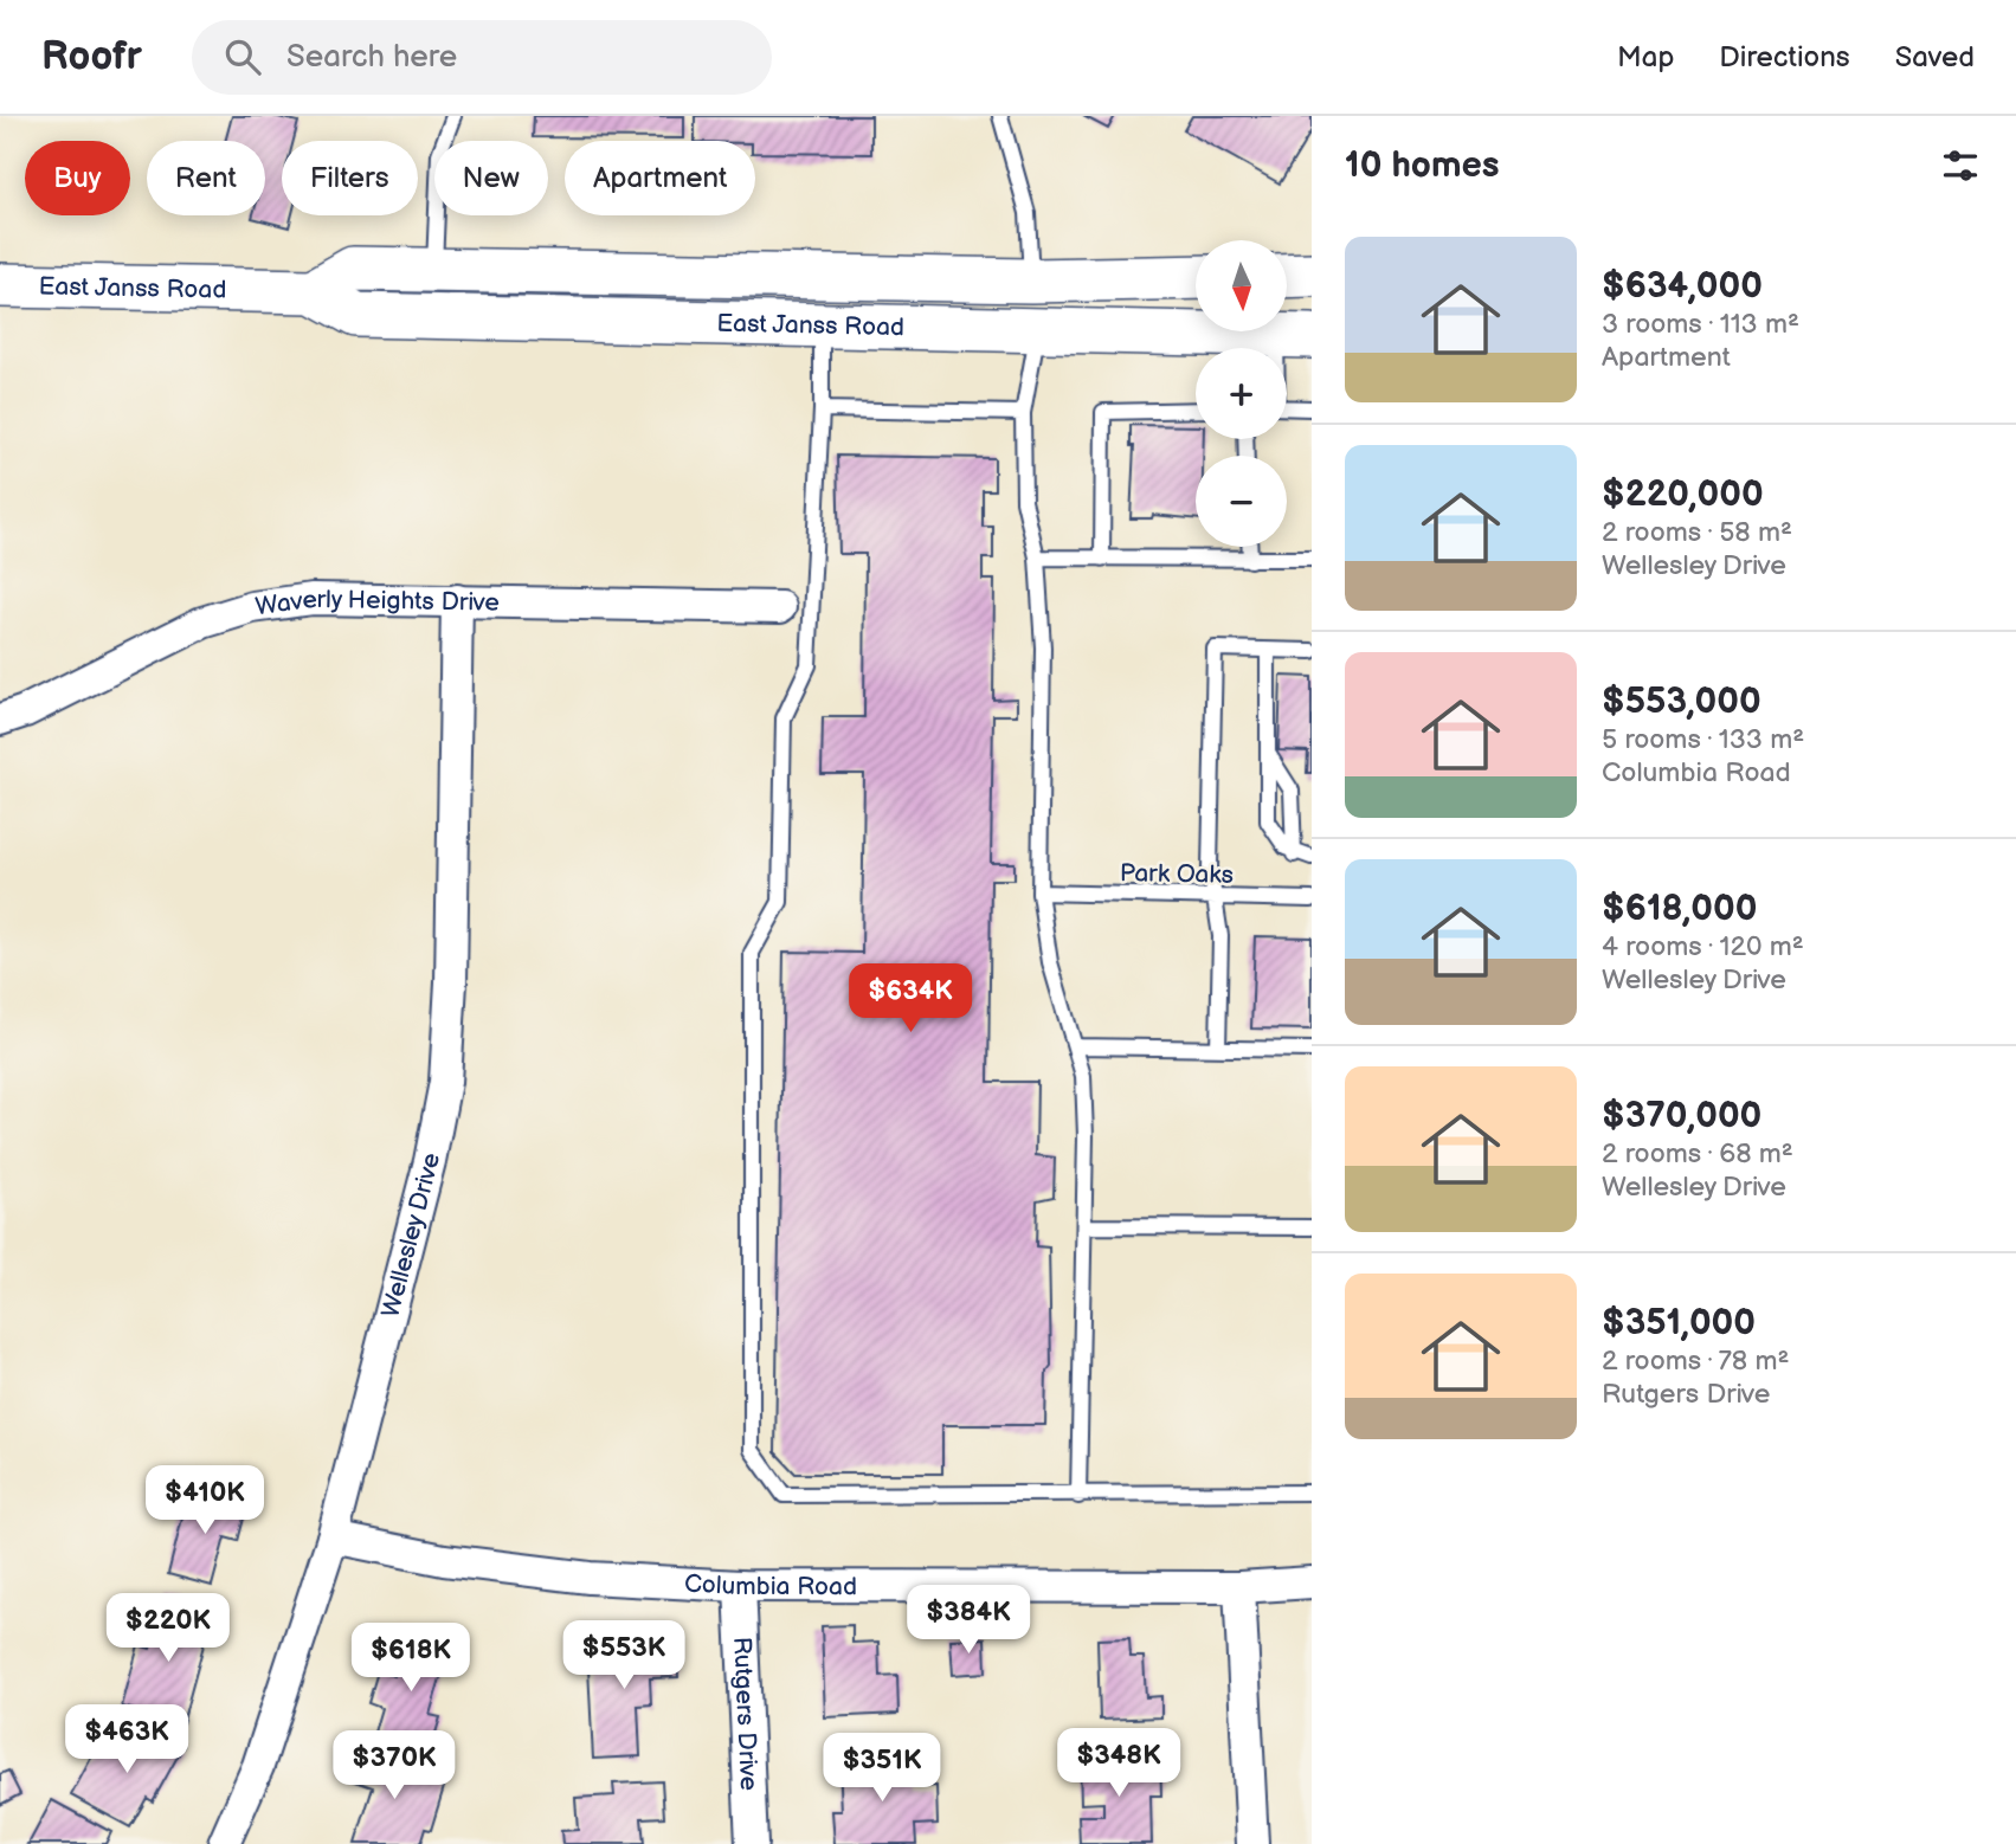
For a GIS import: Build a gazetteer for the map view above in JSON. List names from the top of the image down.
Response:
{
  "streets": {
    "main road": ["East Janss Road"],
    "street": [
      "Waverly Heights Drive",
      "Wellesley Drive",
      "Columbia Road",
      "Rutgers Drive"
    ],
    "lane": ["Park Oaks"]
  },
  "crossings": [
    ["Waverly Heights Drive", "Wellesley Drive"],
    ["Wellesley Drive", "Columbia Road"],
    ["Columbia Road", "Rutgers Drive"]
  ],
  "north": "bottom",
  "page": {
    "header": "Roofr",
    "search": "Search here",
    "nav": ["Map", "Directions", "Saved"],
    "heading": "10 homes",
    "chip": [
      "Buy",
      "Rent",
      "Filters",
      "New",
      "Apartment"
    ],
    "list": [
      {
        "name": "$634,000",
        "note": "3 rooms · 113 m² · Apartment"
      },
      {
        "name": "$220,000",
        "note": "2 rooms · 58 m² · Wellesley Drive"
      },
      {
        "name": "$553,000",
        "note": "5 rooms · 133 m² · Columbia Road"
      },
      {
        "name": "$618,000",
        "note": "4 rooms · 120 m² · Wellesley Drive"
      },
      {
        "name": "$370,000",
        "note": "2 rooms · 68 m² · Wellesley Drive"
      },
      {
        "name": "$351,000",
        "note": "2 rooms · 78 m² · Rutgers Drive"
      }
    ],
    "map_buttons": ["+", "−"],
    "price": [
      "$634K",
      "$410K",
      "$384K",
      "$220K",
      "$553K",
      "$618K",
      "$463K",
      "$348K",
      "$370K",
      "$351K"
    ]
  }
}
